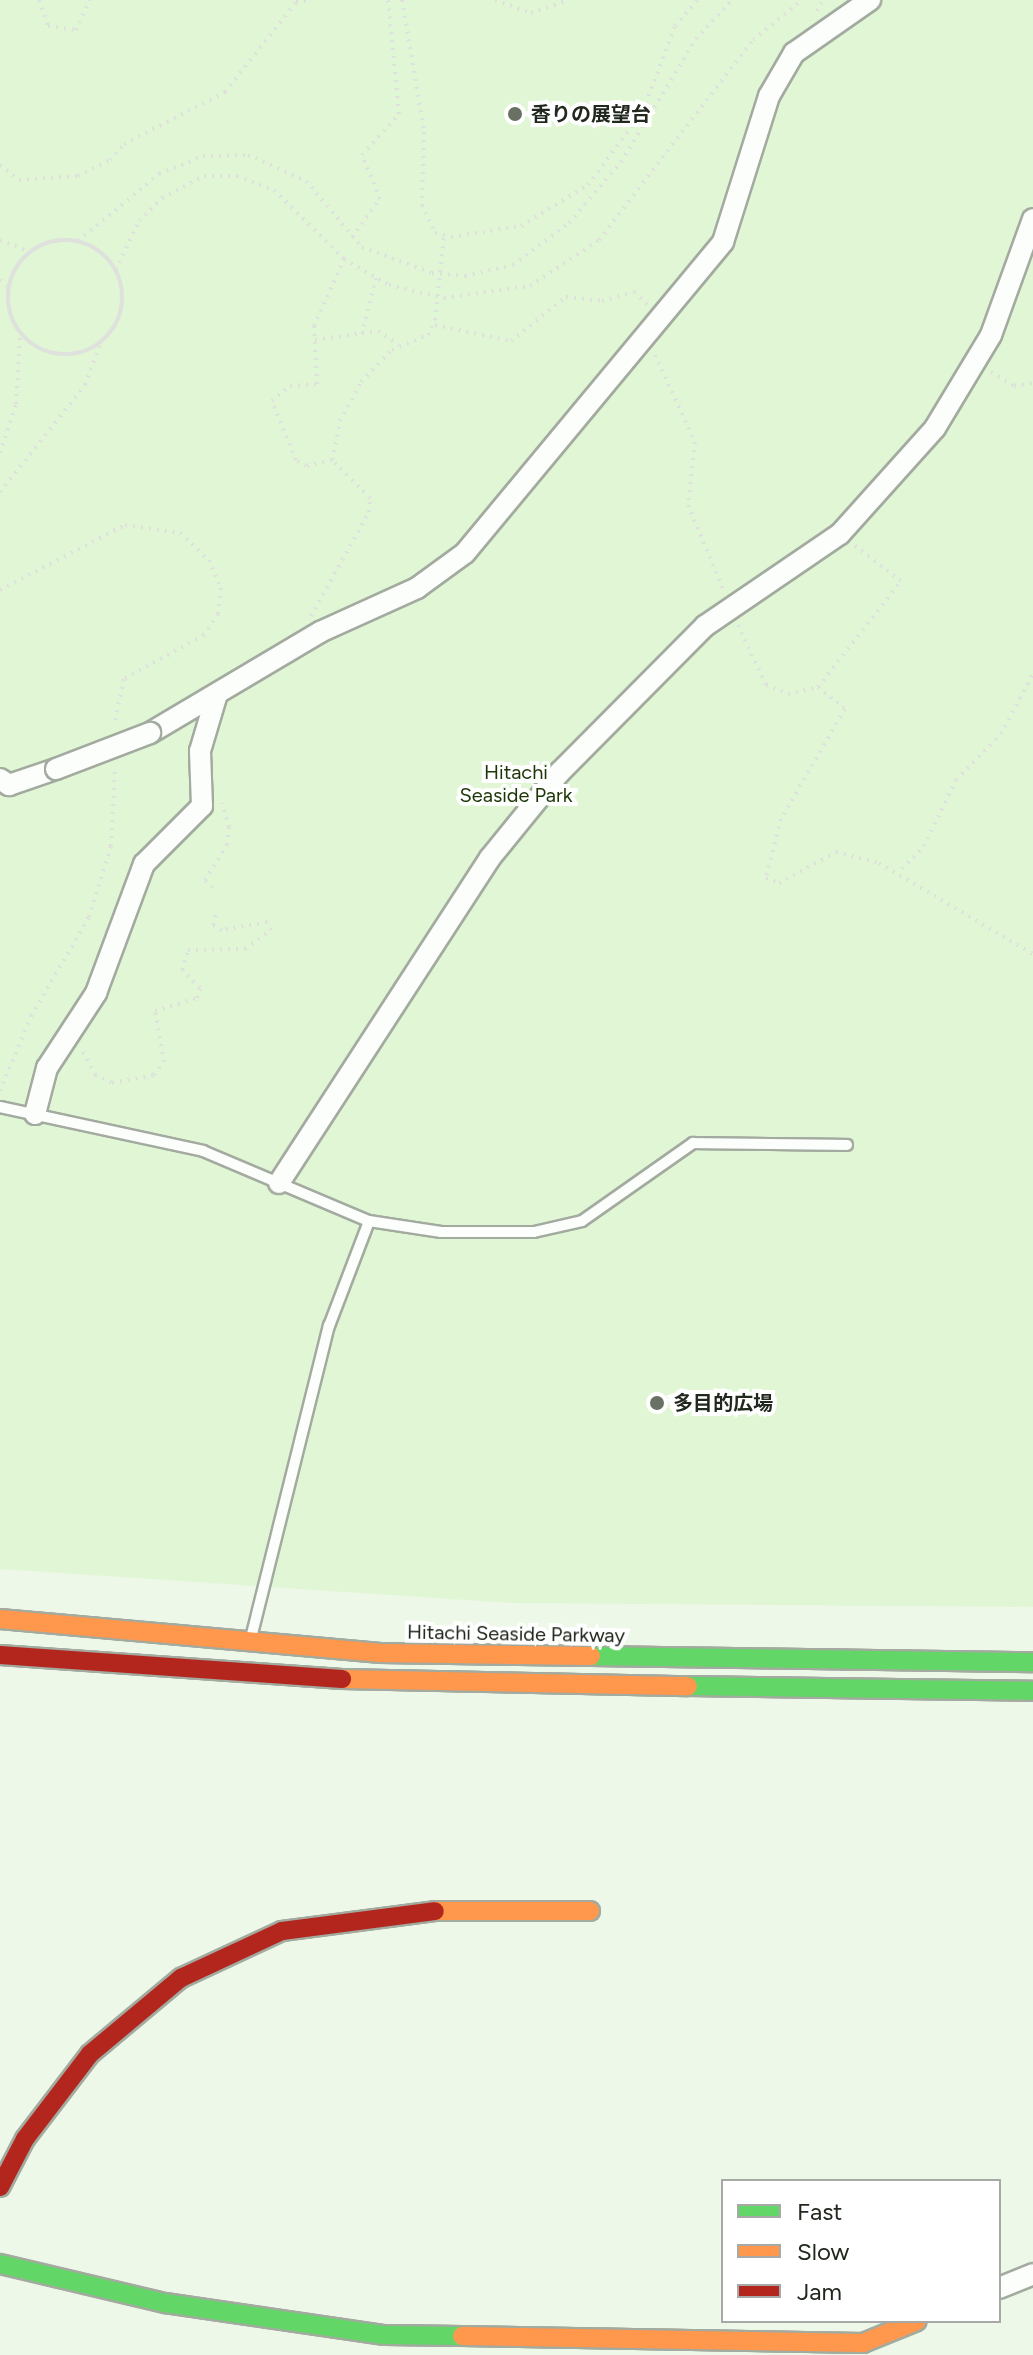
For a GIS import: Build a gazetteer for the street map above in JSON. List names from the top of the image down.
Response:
{
  "streets": {
    "main road": ["Hitachi Seaside Parkway"]
  },
  "parks": ["Hitachi Seaside Park"],
  "places": ["香りの展望台", "多目的広場"],
  "legend": ["Fast", "Slow", "Jam"]
}
